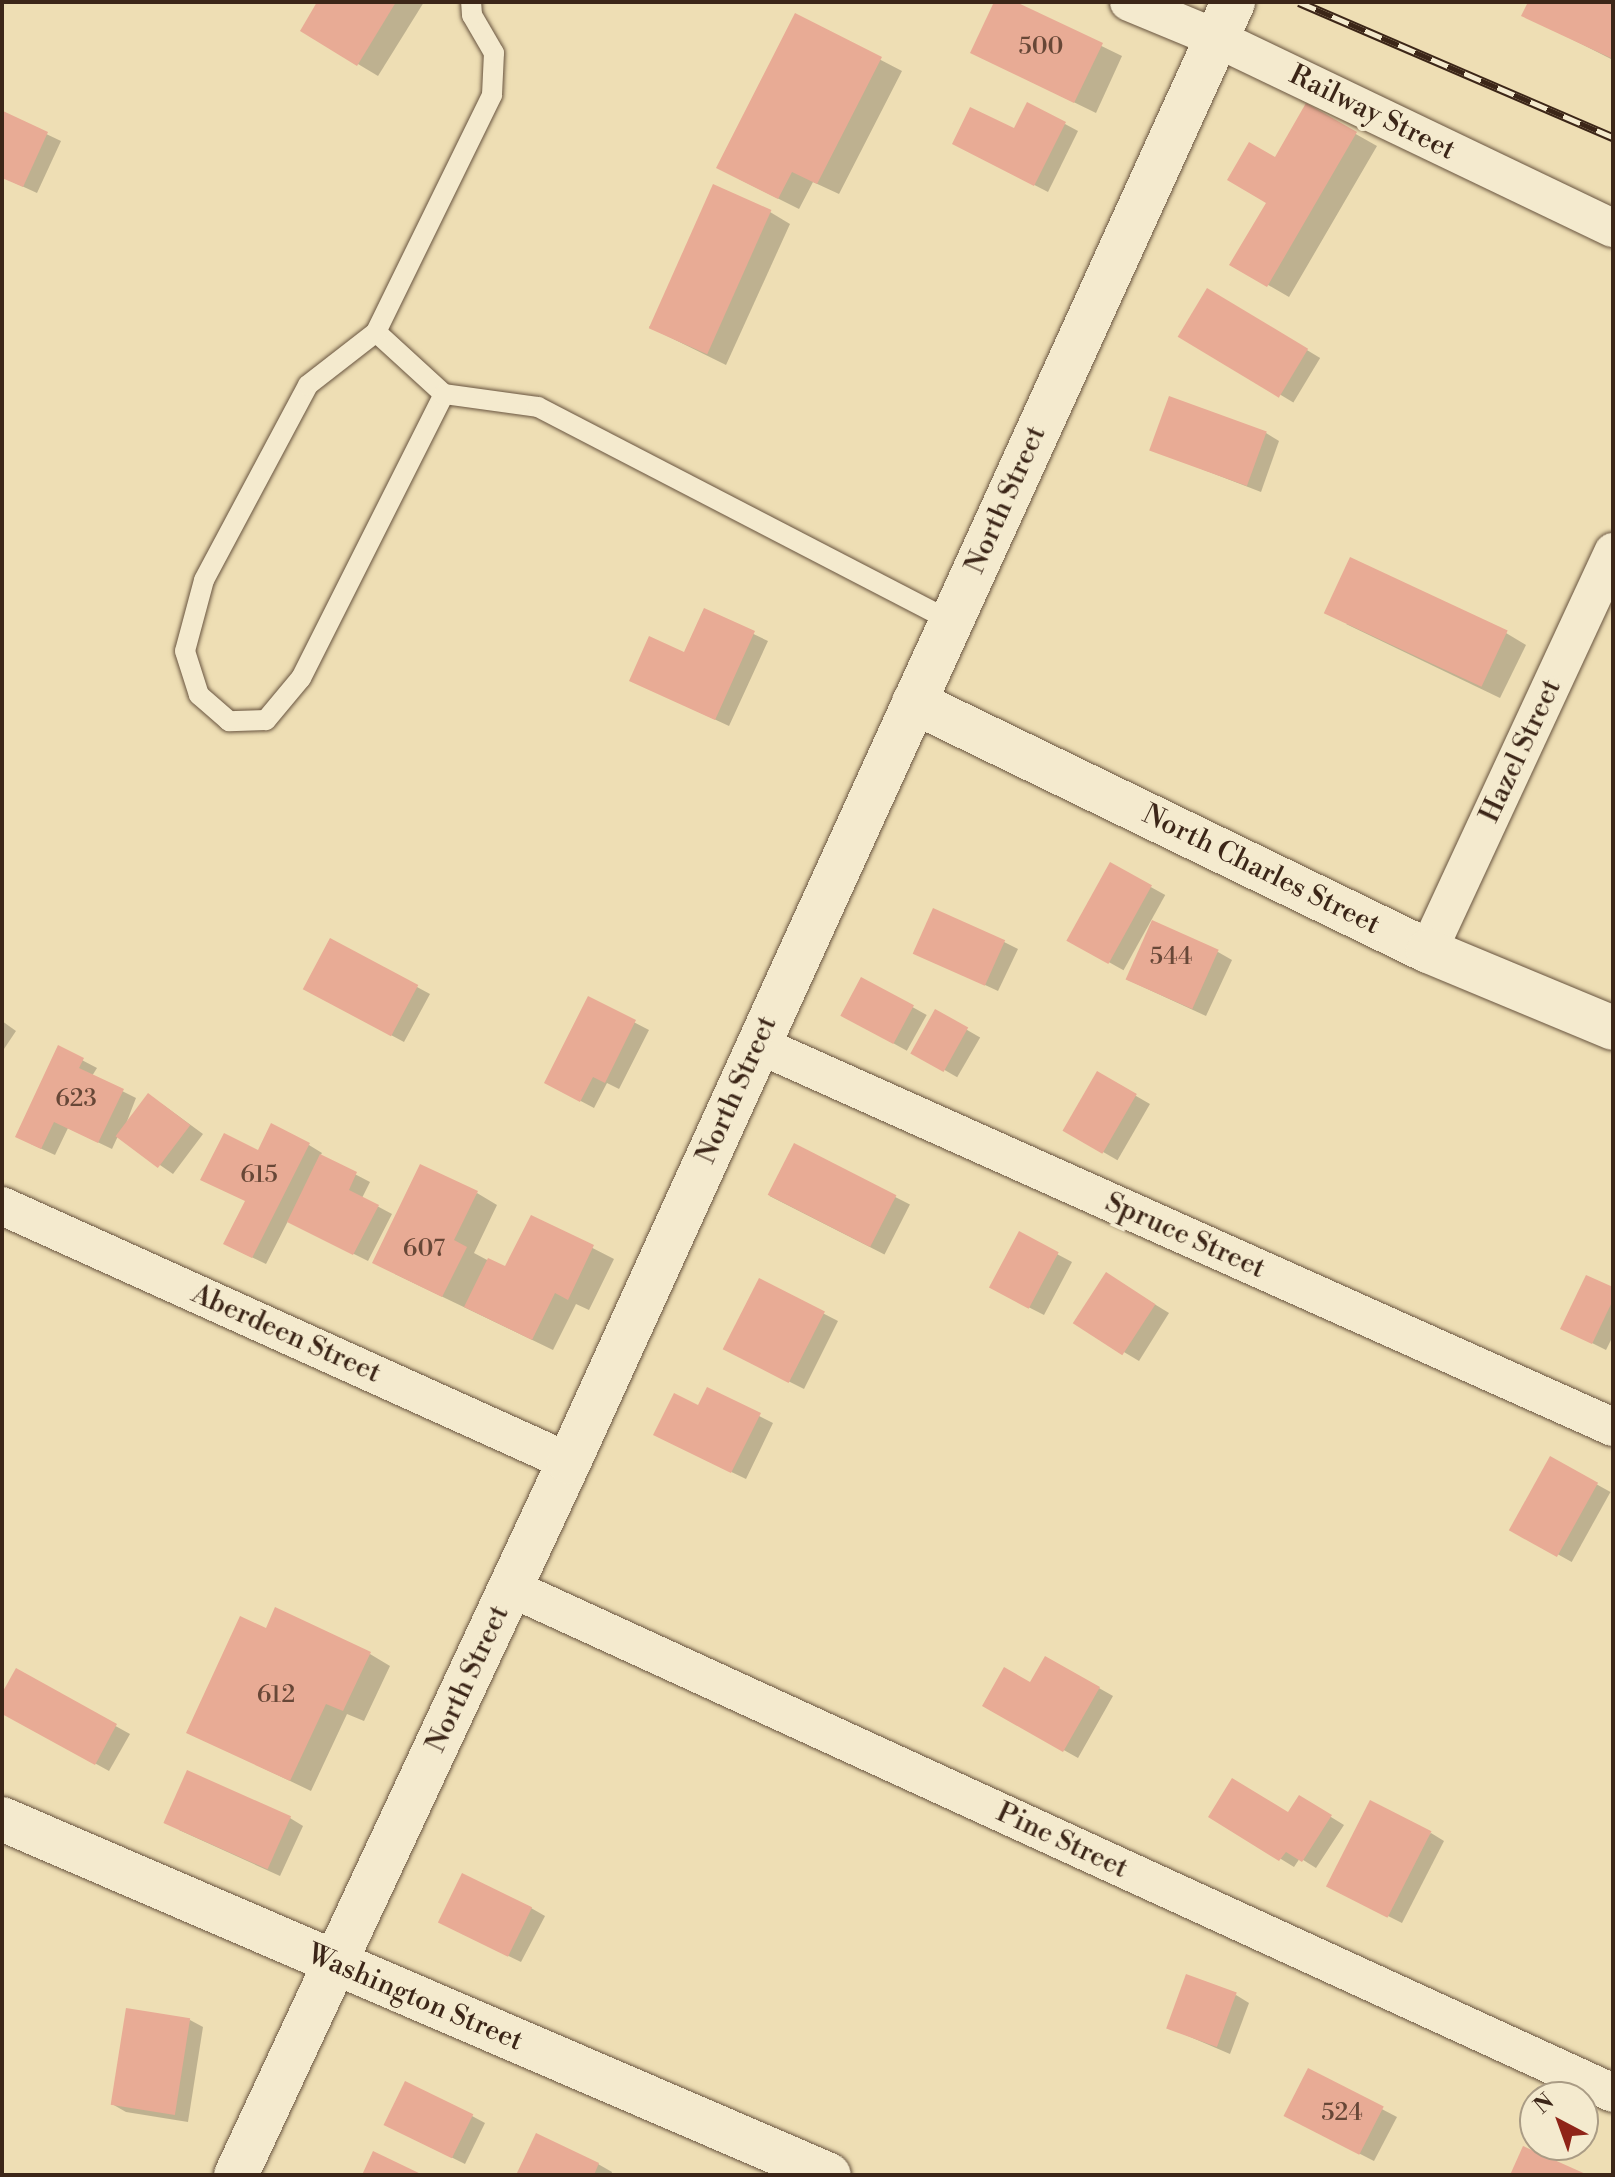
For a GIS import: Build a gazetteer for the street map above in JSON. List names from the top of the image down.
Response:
{
  "streets": {
    "street": [
      "Railway Street",
      "North Street",
      "Hazel Street",
      "North Charles Street",
      "Spruce Street",
      "Aberdeen Street",
      "Pine Street",
      "Washington Street"
    ]
  },
  "crossings": [
    ["Railway Street", "North Street"],
    ["North Street", "North Charles Street"],
    ["North Street", "Spruce Street"],
    ["North Street", "Aberdeen Street"],
    ["North Street", "Pine Street"],
    ["North Street", "Washington Street"],
    ["Hazel Street", "North Charles Street"]
  ],
  "house_numbers": [
    "500",
    "544",
    "623",
    "615",
    "607",
    "612",
    "524"
  ],
  "north": "top left"
}
